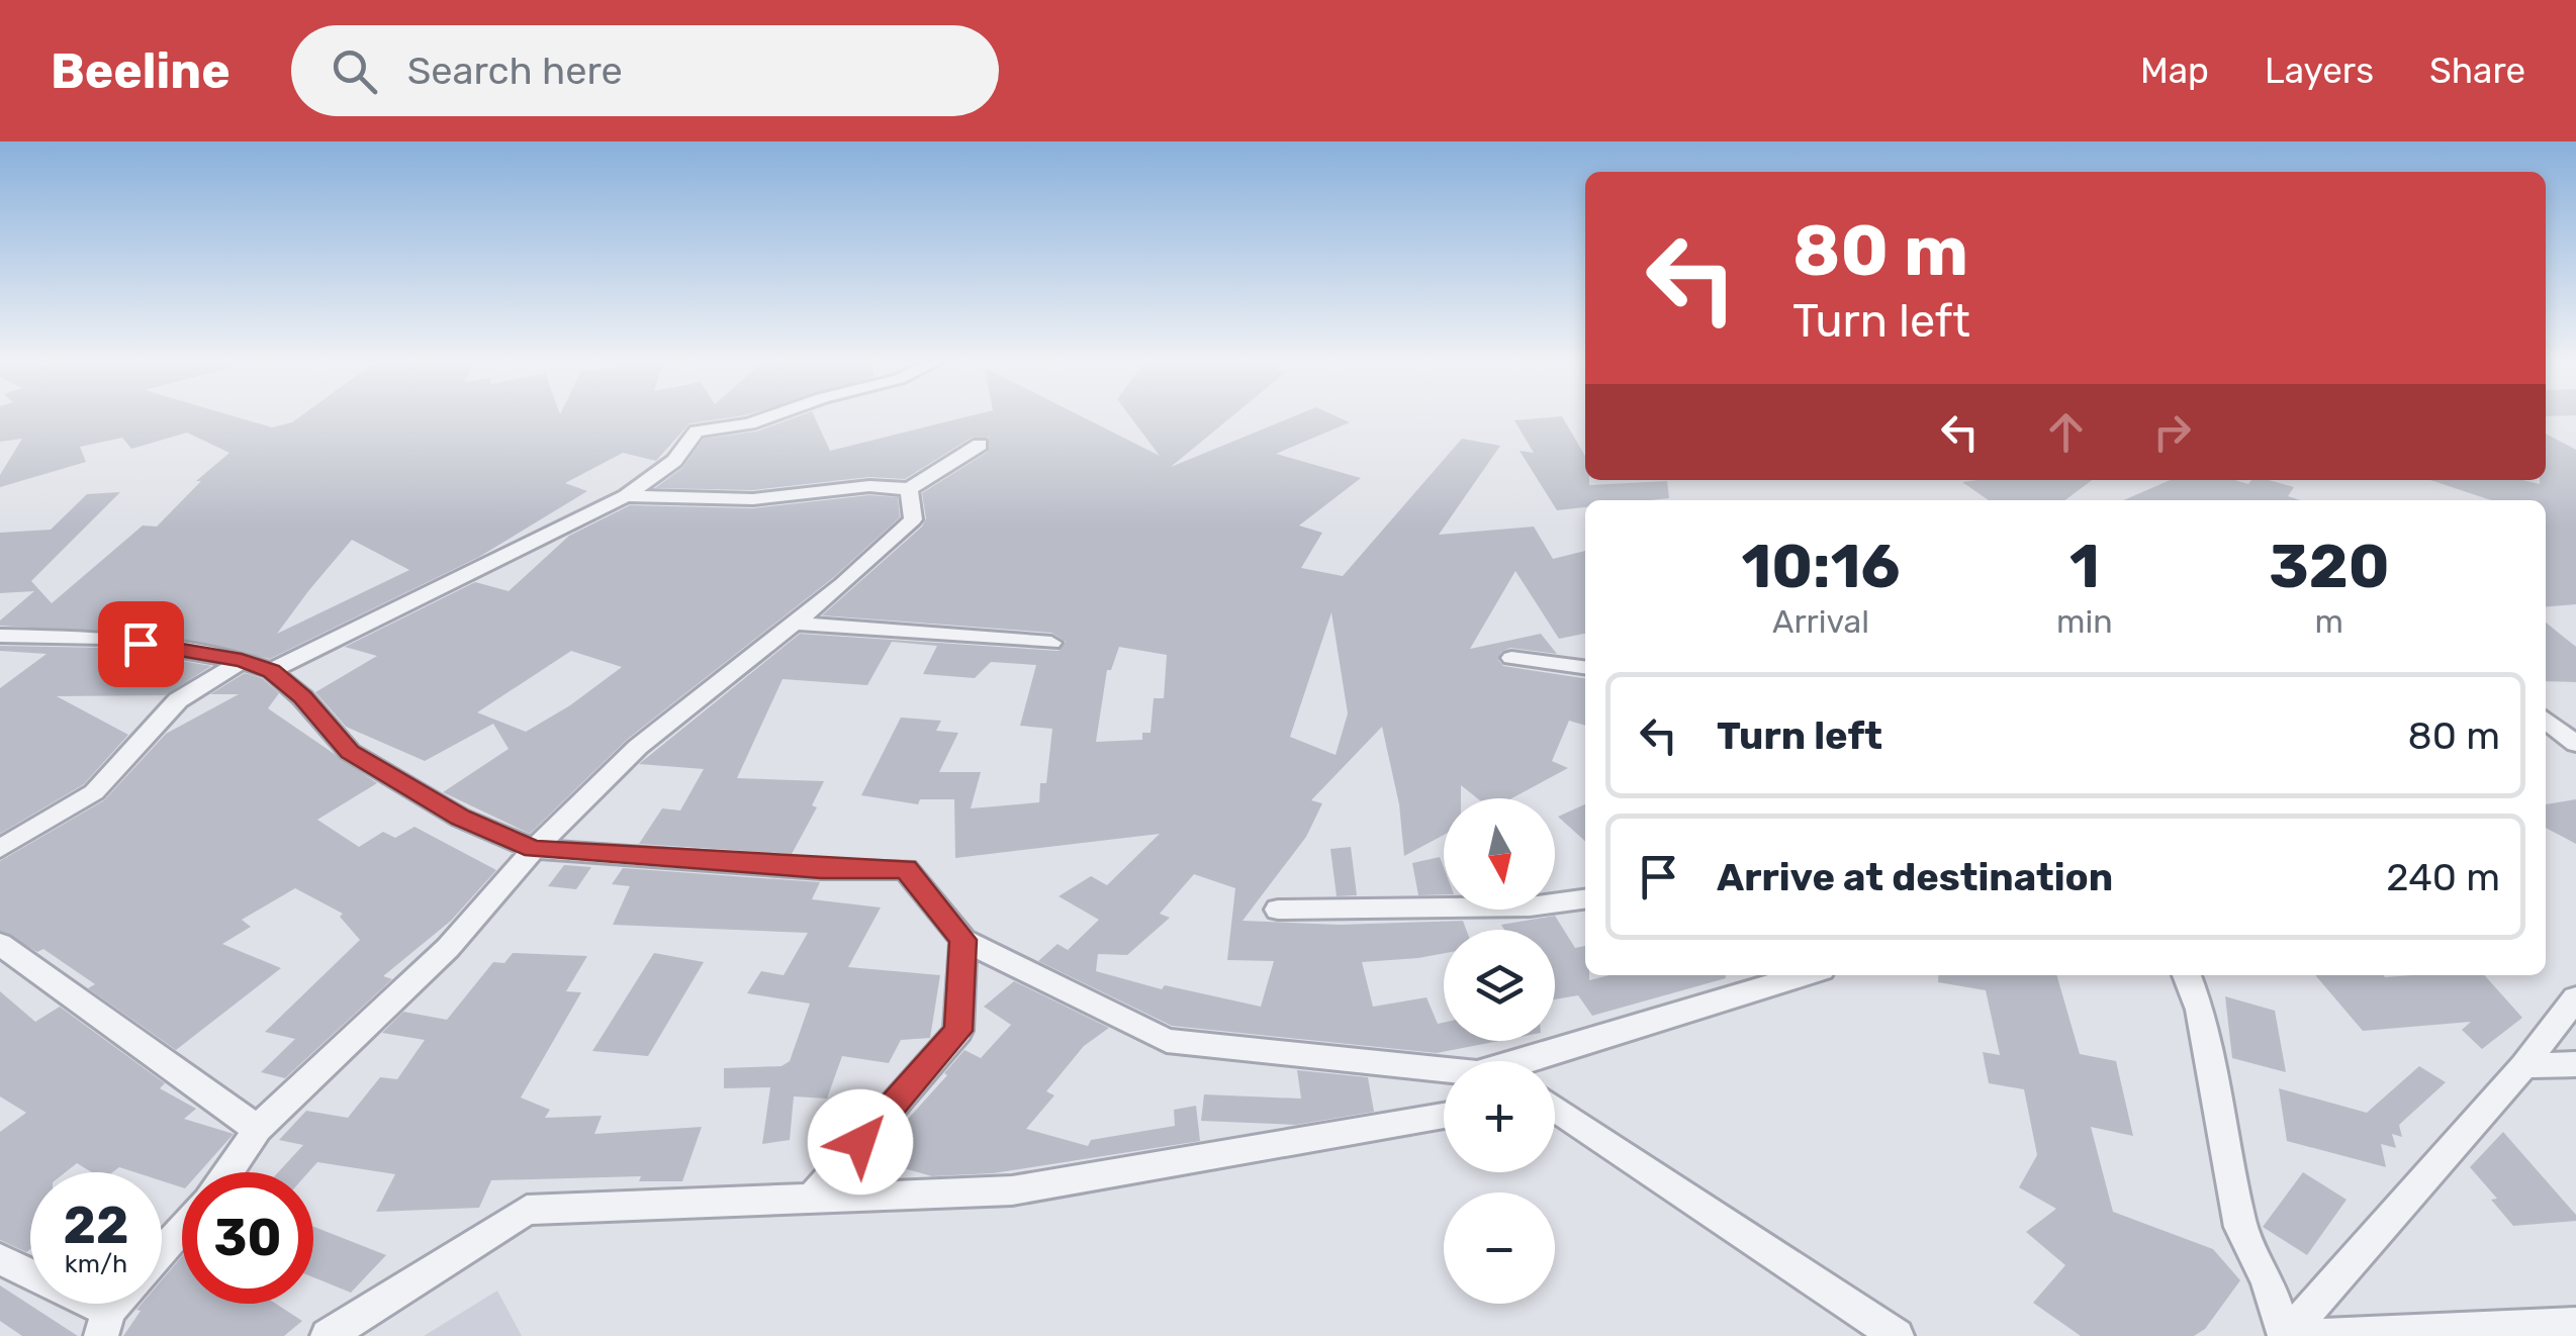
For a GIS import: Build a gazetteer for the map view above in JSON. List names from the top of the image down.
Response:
{
  "north": "bottom",
  "page": {
    "header": "Beeline",
    "search": "Search here",
    "nav": ["Map", "Layers", "Share"],
    "turn": ["80 m", "Turn left"],
    "eta": [
      "10:16",
      "Arrival",
      "1",
      "min",
      "320",
      "m"
    ],
    "list": [
      {
        "name": "Turn left",
        "value": "80 m"
      },
      {
        "name": "Arrive at destination",
        "value": "240 m"
      }
    ],
    "map_buttons": ["+", "−"],
    "speed": "22 km/h",
    "limit": "30"
  }
}
